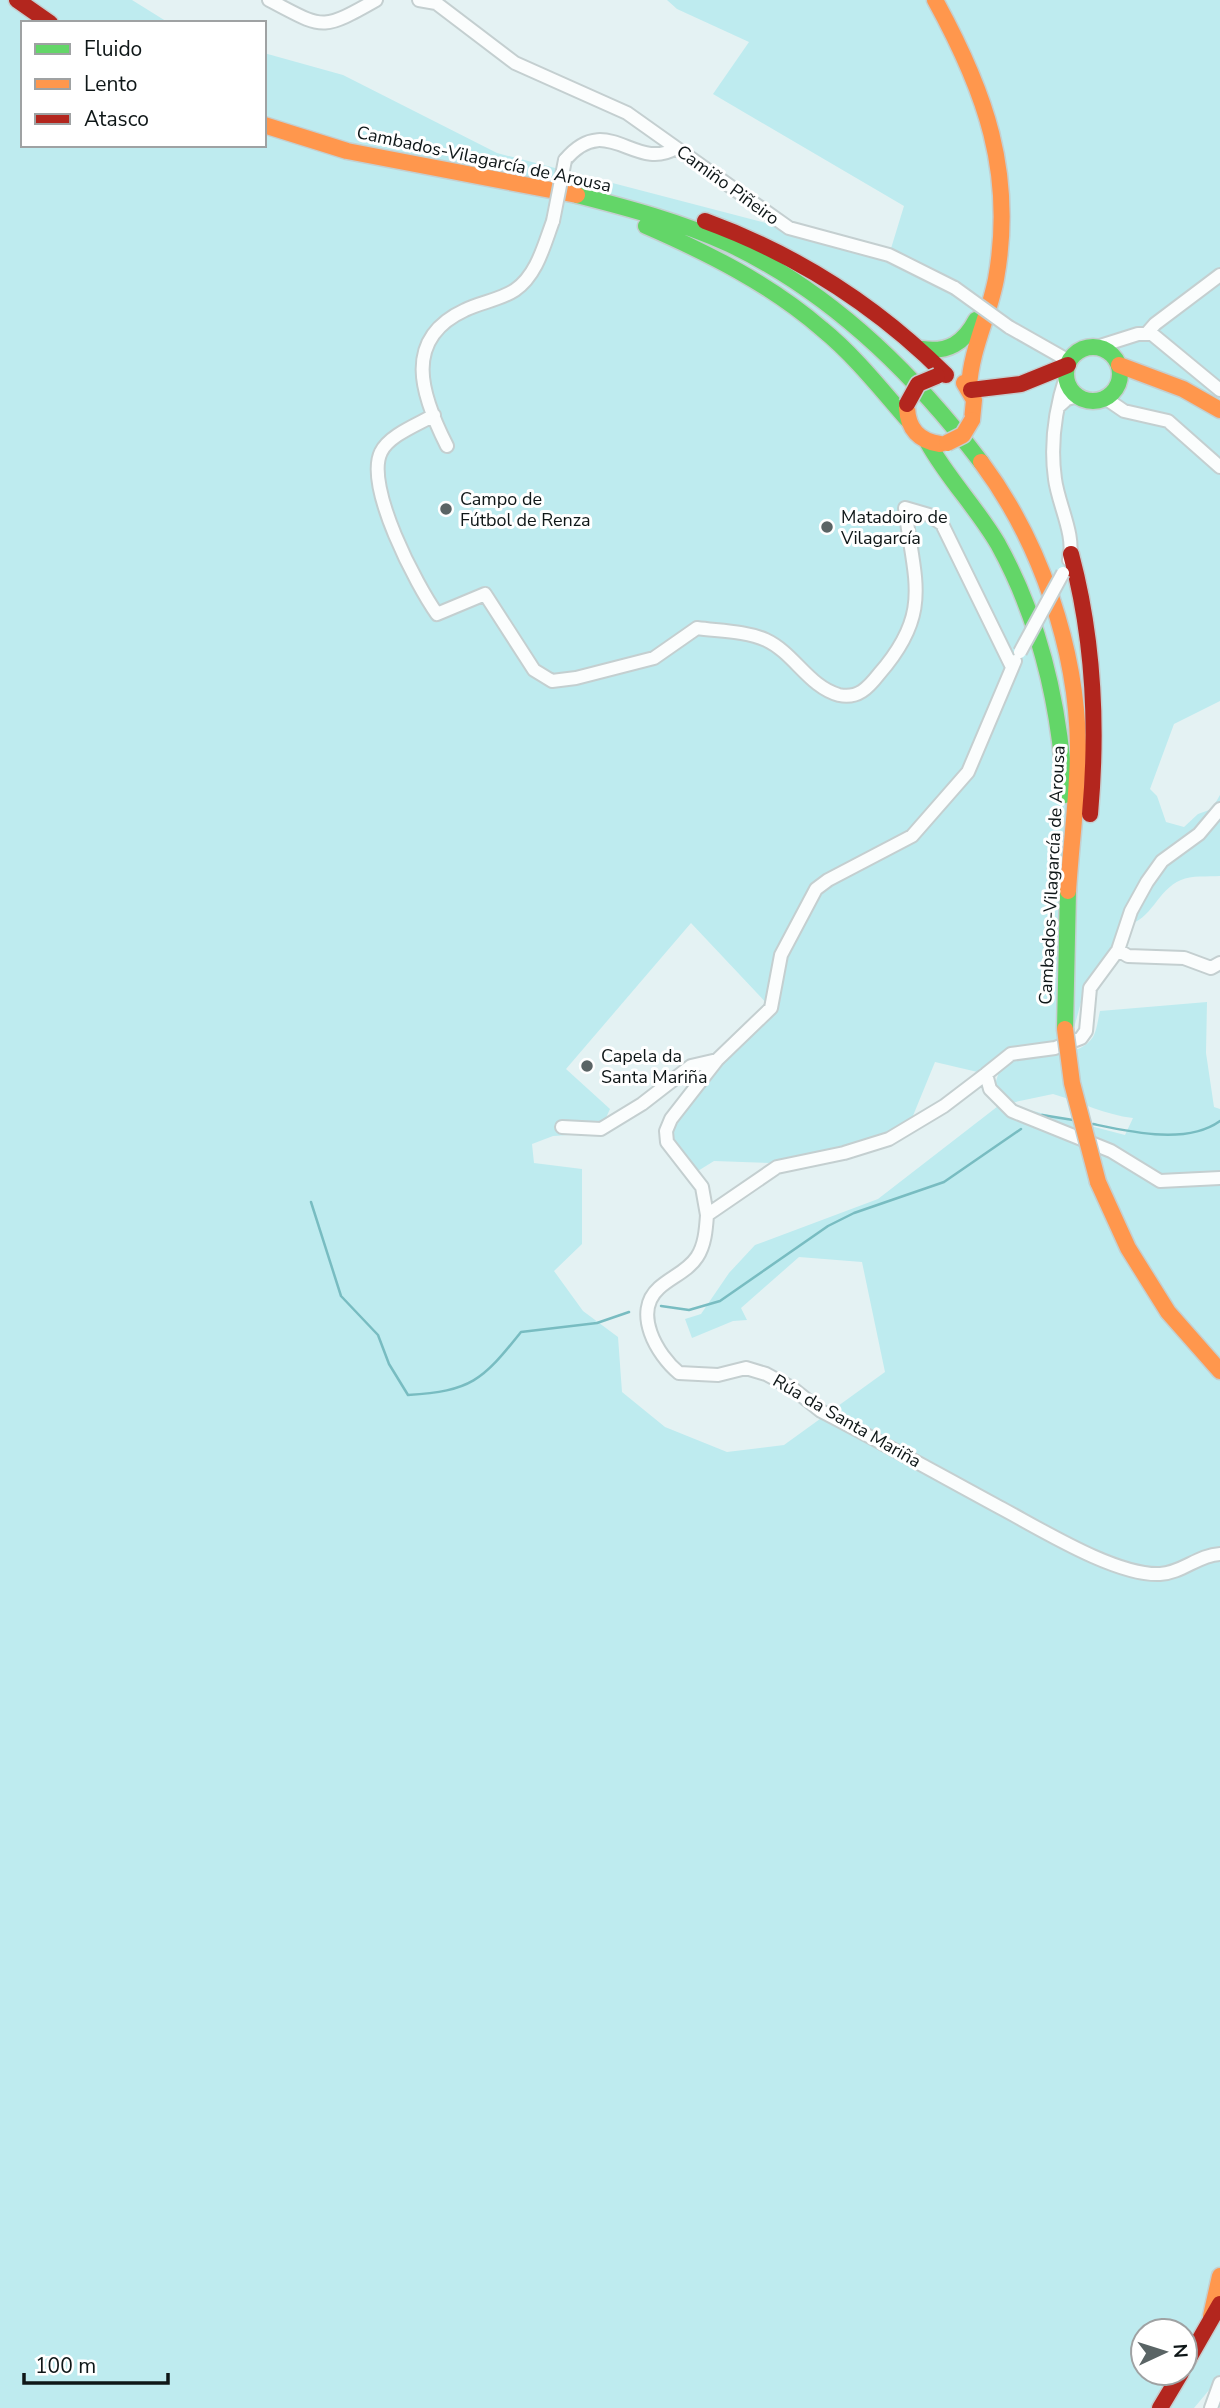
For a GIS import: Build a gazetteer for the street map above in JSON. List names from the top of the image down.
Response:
{
  "streets": {
    "main road": ["Cambados-Vilagarcía de Arousa"],
    "street": ["Camiño Piñeiro", "Rúa da Santa Mariña"]
  },
  "places": ["Campo de Fútbol de Renza", "Matadoiro de Vilagarcía", "Capela da Santa Mariña"],
  "legend": ["Fluido", "Lento", "Atasco"],
  "scale_bar": "100 m",
  "north": "right"
}
